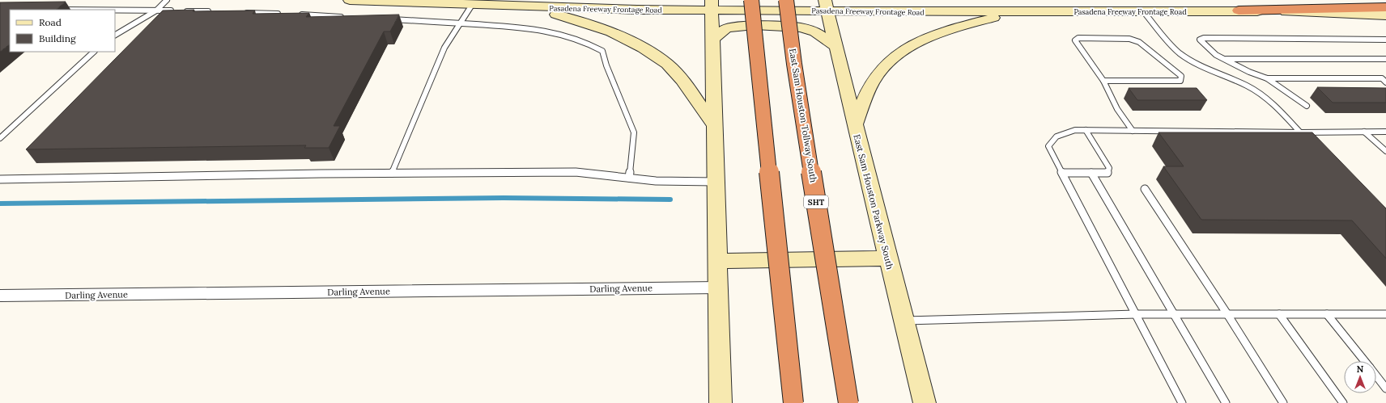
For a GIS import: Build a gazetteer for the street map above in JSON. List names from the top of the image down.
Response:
{
  "streets": {
    "highway": ["East Sam Houston Tollway South", "SHT"],
    "main road": ["Pasadena Freeway Frontage Road", "East Sam Houston Parkway South"],
    "street": ["Darling Avenue"]
  },
  "crossings": [
    ["Pasadena Freeway Frontage Road", "East Sam Houston Parkway South"]
  ],
  "legend": ["Road", "Building"],
  "north": "top"
}
